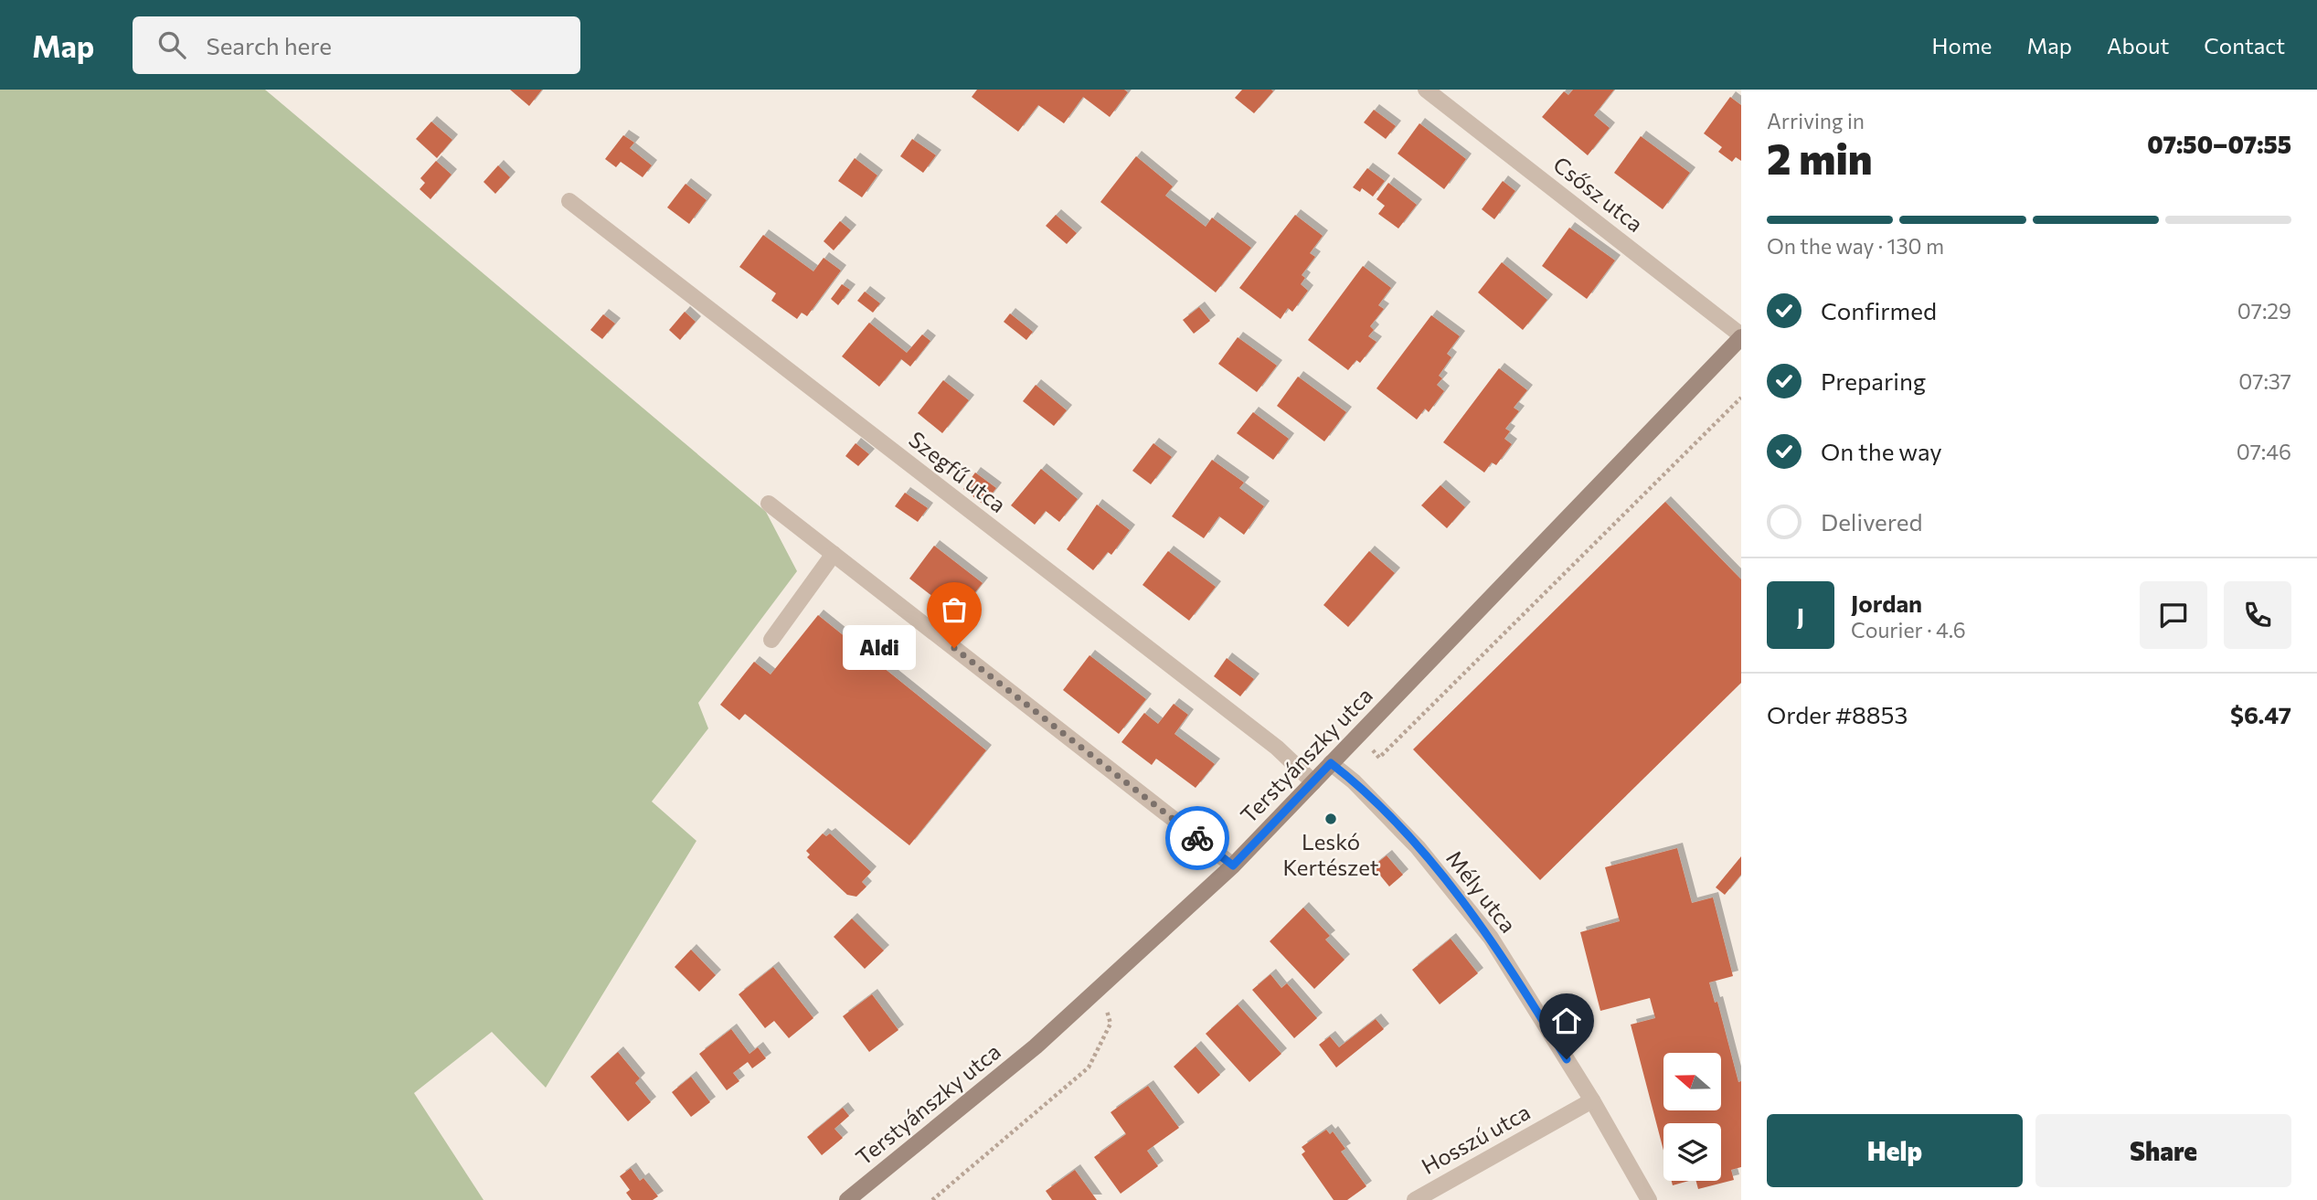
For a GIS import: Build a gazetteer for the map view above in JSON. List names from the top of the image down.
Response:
{
  "streets": {
    "main road": ["Terstyánszky utca"],
    "street": [
      "Csősz utca",
      "Szegfű utca",
      "Mély utca",
      "Hosszú utca"
    ]
  },
  "crossings": [
    ["Csősz utca", "Terstyánszky utca"],
    ["Szegfű utca", "Terstyánszky utca"],
    ["Terstyánszky utca", "Mély utca"],
    ["Mély utca", "Hosszú utca"]
  ],
  "places": ["Aldi", "Leskó Kertészet"],
  "north": "left",
  "page": {
    "header": "Map",
    "search": "Search here",
    "nav": [
      "Home",
      "Map",
      "About",
      "Contact"
    ],
    "heading": ["2 min", "Arriving in", "07:50–07:55"],
    "panel": [
      "Jordan",
      "Courier · 4.6",
      "Order #8853",
      "$6.47"
    ],
    "bar": "On the way · 130 m",
    "list": [
      ["Confirmed", "07:29"],
      ["Preparing", "07:37"],
      ["On the way", "07:46"],
      "Delivered"
    ],
    "round": "J",
    "bubble": "Aldi",
    "buttons": ["Help", "Share"]
  }
}
